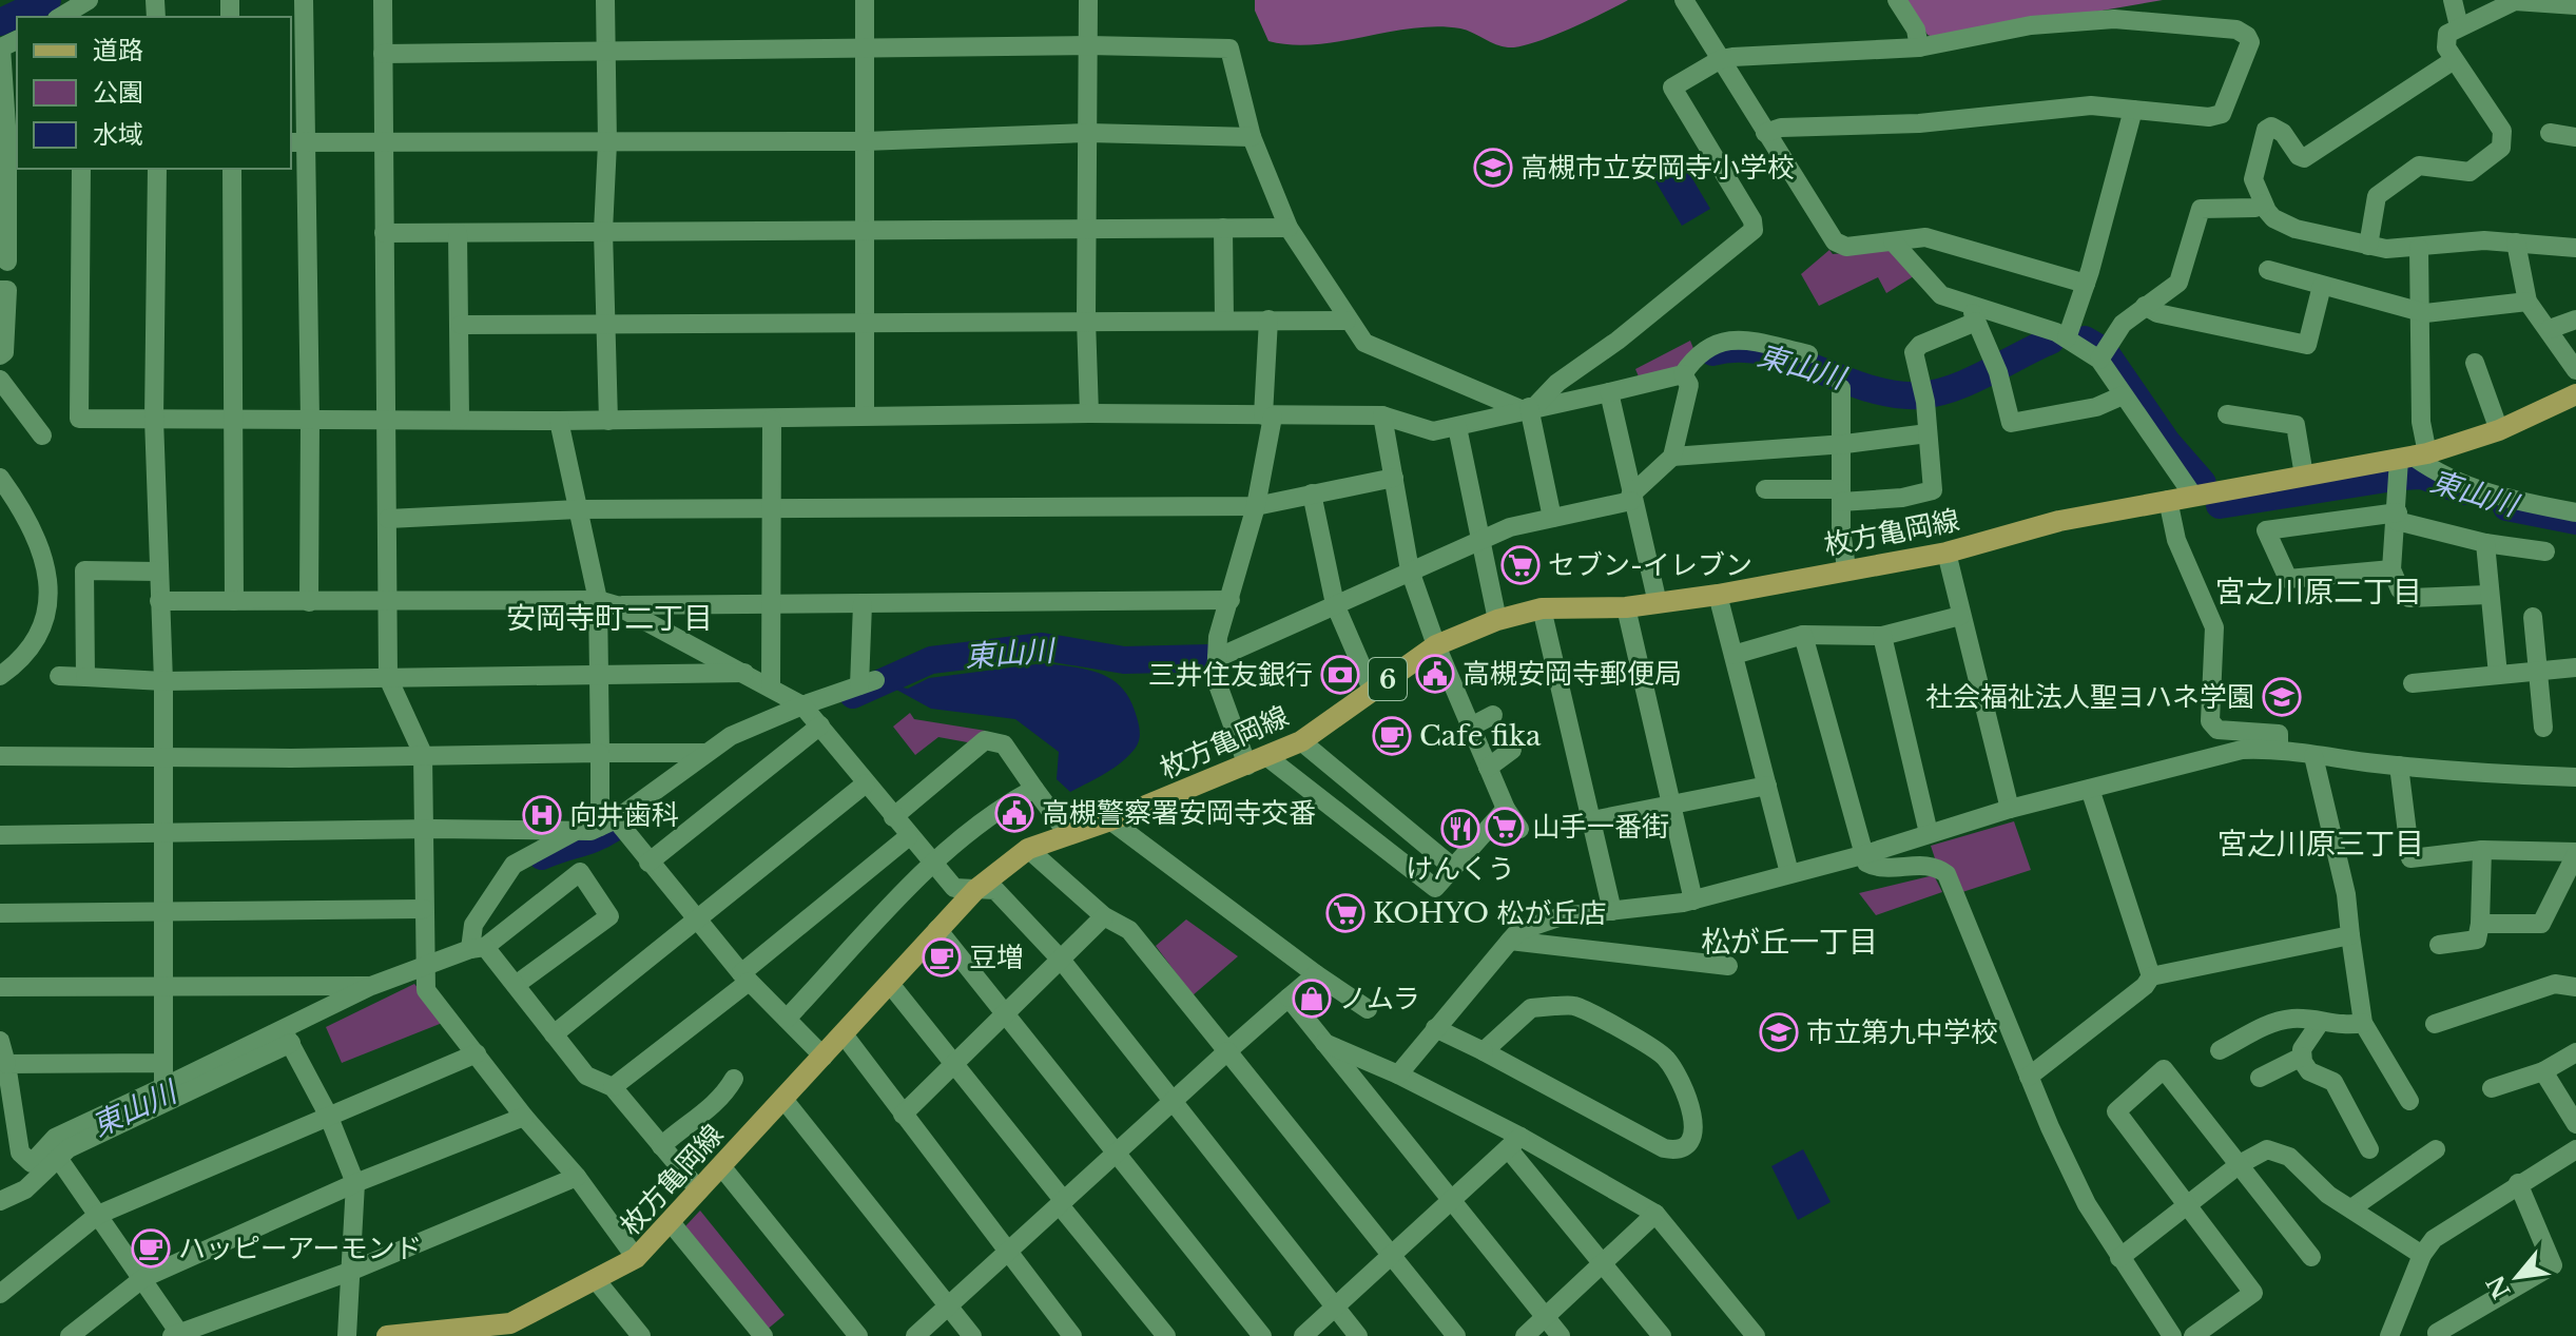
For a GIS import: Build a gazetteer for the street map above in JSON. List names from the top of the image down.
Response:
{
  "streets": {
    "main road": ["枚方亀岡線", "6"]
  },
  "districts": [
    "宮之川原二丁目",
    "安岡寺町二丁目",
    "宮之川原三丁目",
    "松が丘一丁目"
  ],
  "water": ["東山川"],
  "places": {
    "school or university": ["高槻市立安岡寺小学校", "社会福祉法人聖ヨハネ学園", "市立第九中学校"],
    "supermarket": ["セブン-イレブン", "山手一番街", "KOHYO 松が丘店"],
    "public building": ["高槻安岡寺郵便局", "高槻警察署安岡寺交番"],
    "bank": ["三井住友銀行"],
    "cafe": ["Cafe fika", "豆増", "ハッピーアーモンド"],
    "hospital": ["向井歯科"],
    "restaurant": ["けんくう"],
    "shop": ["ノムラ"]
  },
  "legend": ["道路", "公園", "水域"],
  "north": "bottom left"
}
